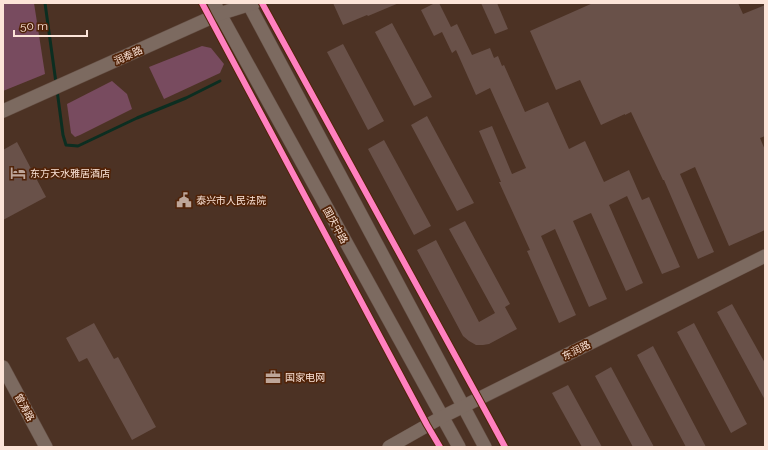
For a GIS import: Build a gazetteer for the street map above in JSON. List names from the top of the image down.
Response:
{
  "streets": {
    "main road": [
      "润泰路",
      "国庆中路",
      "东润路",
      "曾涛路"
    ]
  },
  "crossings": [
    ["润泰路", "国庆中路"],
    ["国庆中路", "东润路"]
  ],
  "places": {
    "hotel": ["东方天水雅居酒店"],
    "public building": ["泰兴市人民法院"],
    "office": ["国家电网"]
  },
  "scale_bar": "50 m"
}
